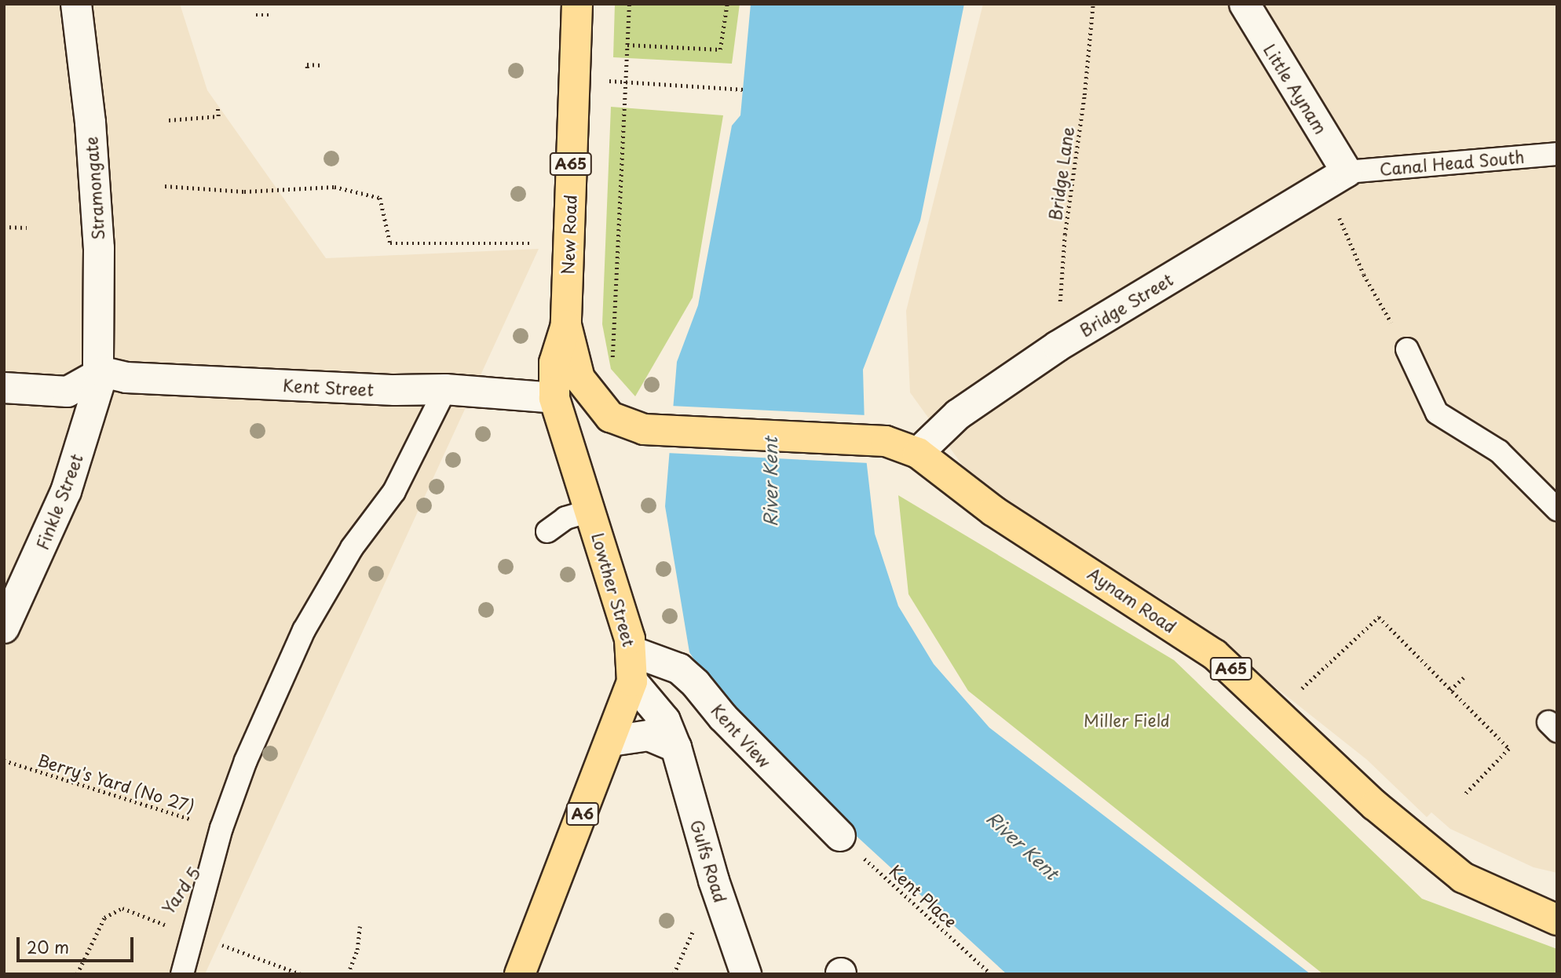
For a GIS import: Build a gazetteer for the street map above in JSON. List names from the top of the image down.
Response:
{
  "streets": {
    "highway": [
      "A65",
      "New Road",
      "Lowther Street",
      "Aynam Road",
      "A6"
    ],
    "street": [
      "Little Aynam",
      "Stramongate",
      "Bridge Street",
      "Kent Street",
      "Finkle Street",
      "Kent View",
      "Gulfs Road"
    ],
    "lane": ["Canal Head South"],
    "path": [
      "Bridge Lane",
      "Berry's Yard (No 27)",
      "Yard 5",
      "Kent Place"
    ]
  },
  "crossings": [
    ["Little Aynam", "Canal Head South"],
    ["Little Aynam", "Bridge Street"],
    ["Canal Head South", "Bridge Street"],
    ["Bridge Lane", "Bridge Street"],
    ["Stramongate", "Kent Street"],
    ["Stramongate", "Finkle Street"],
    ["New Road", "Lowther Street"],
    ["New Road", "Aynam Road"],
    ["Bridge Street", "Aynam Road"],
    ["Kent Street", "Finkle Street"],
    ["Kent Street", "Lowther Street"],
    ["Lowther Street", "Kent View"],
    ["Lowther Street", "Gulfs Road"],
    ["Kent View", "Kent Place"]
  ],
  "water": ["River Kent"],
  "parks": ["Miller Field"],
  "scale_bar": "20 m"
}
